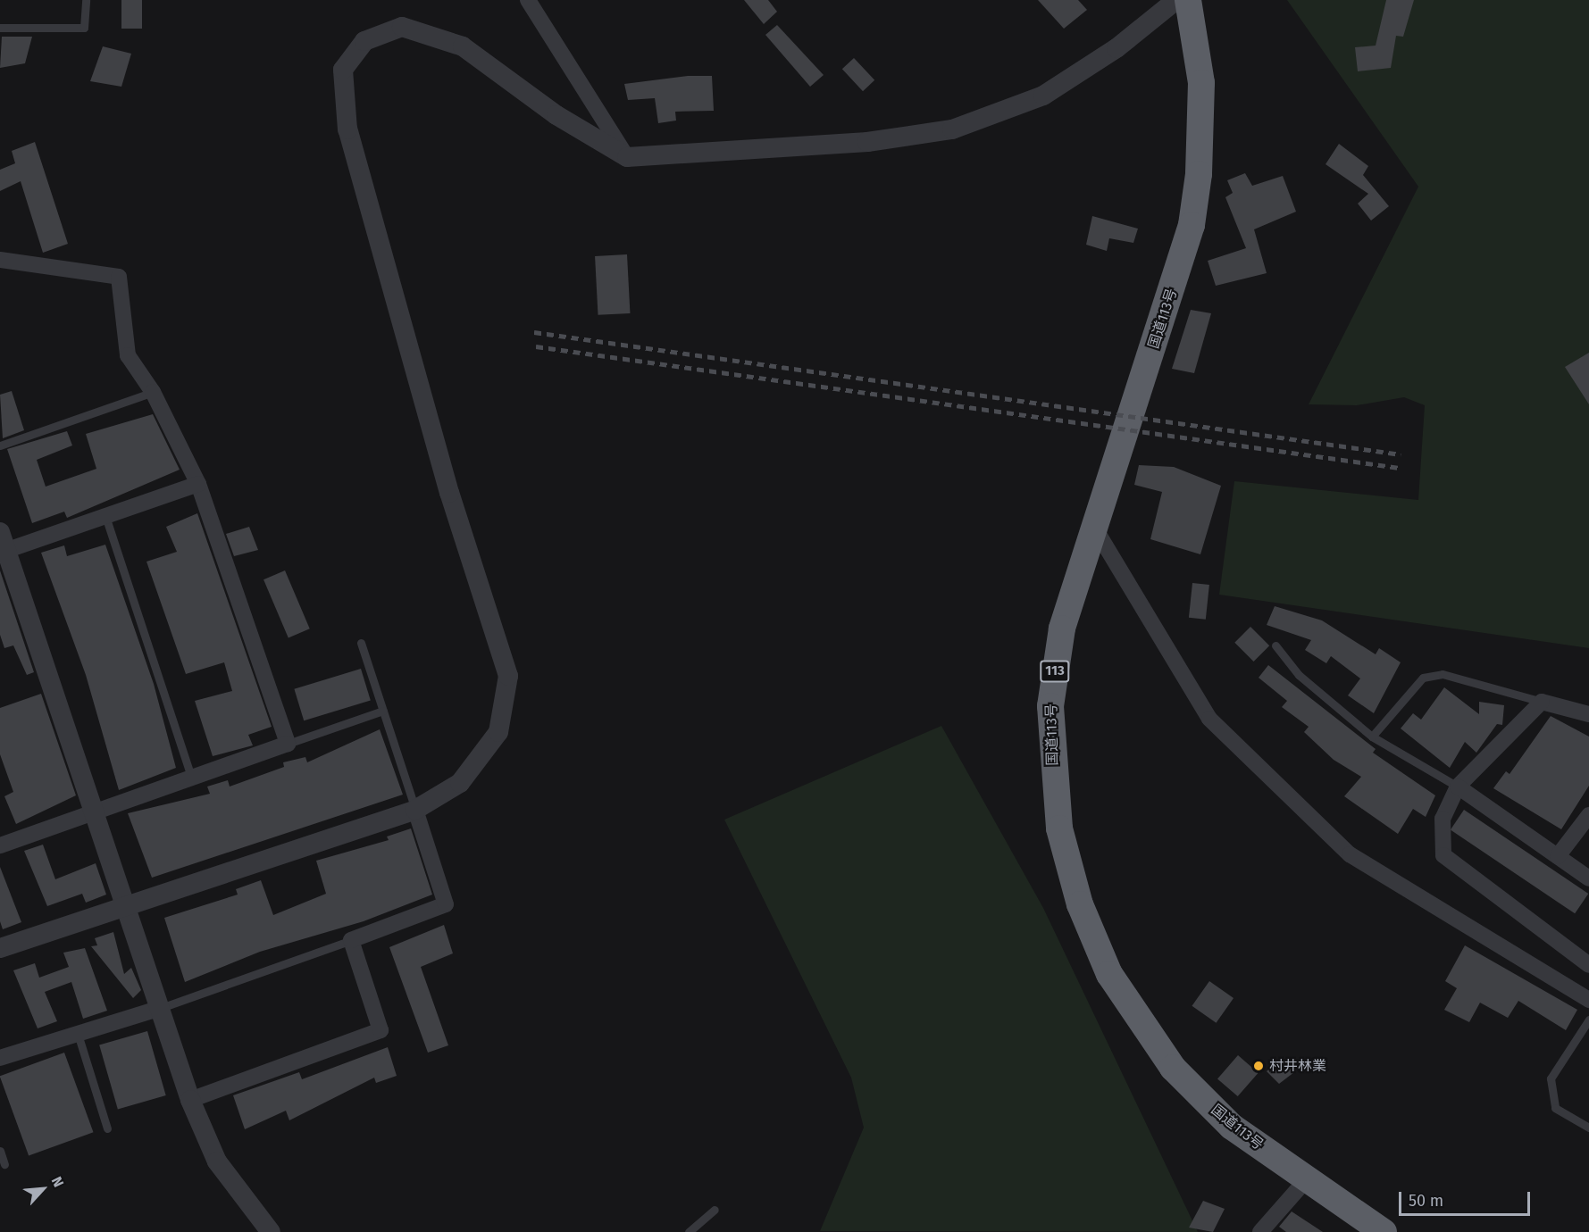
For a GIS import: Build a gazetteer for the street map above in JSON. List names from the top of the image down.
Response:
{
  "streets": {
    "highway": ["国道113号", "113"]
  },
  "places": ["村井林業"],
  "scale_bar": "50 m",
  "north": "top right"
}
